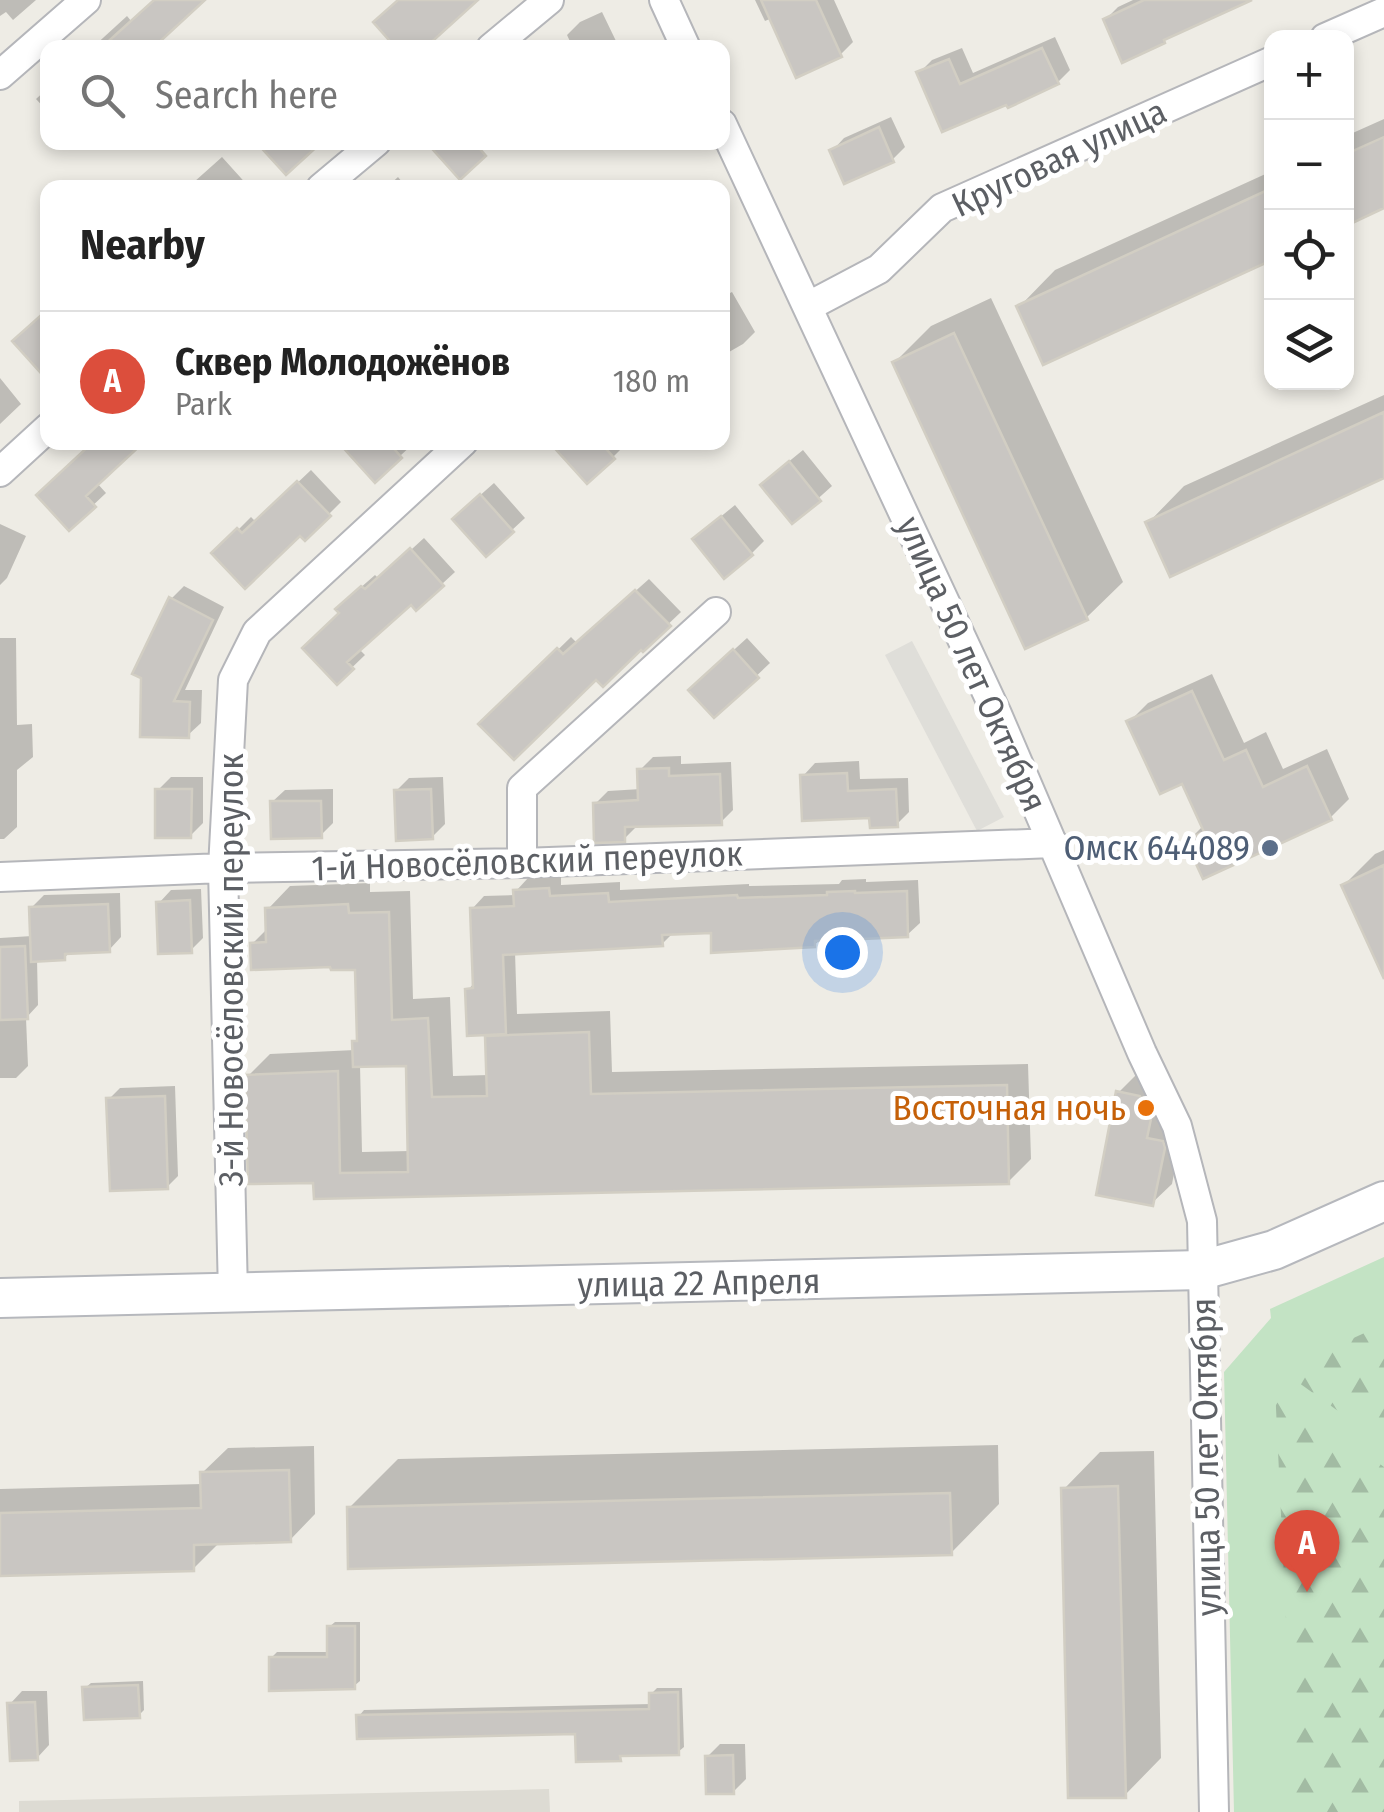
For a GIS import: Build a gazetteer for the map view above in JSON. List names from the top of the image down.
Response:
{
  "streets": {
    "main road": ["улица 22 Апреля"],
    "street": [
      "Круговая улица",
      "улица 50 лет Октября",
      "1-й Новосёловский переулок",
      "3-й Новосёловский переулок"
    ]
  },
  "crossings": [
    ["Круговая улица", "улица 50 лет Октября"],
    ["улица 50 лет Октября", "1-й Новосёловский переулок"],
    ["улица 50 лет Октября", "улица 22 Апреля"],
    ["1-й Новосёловский переулок", "3-й Новосёловский переулок"],
    ["3-й Новосёловский переулок", "улица 22 Апреля"]
  ],
  "places": ["Омск 644089", "Восточная ночь"],
  "page": {
    "map_buttons": ["+", "−"],
    "search": "Search here",
    "heading": "Nearby",
    "list": [
      {
        "mark": "A",
        "name": "Сквер Молодожёнов",
        "note": "Park",
        "value": "180 m"
      }
    ],
    "pins": "A"
  }
}
